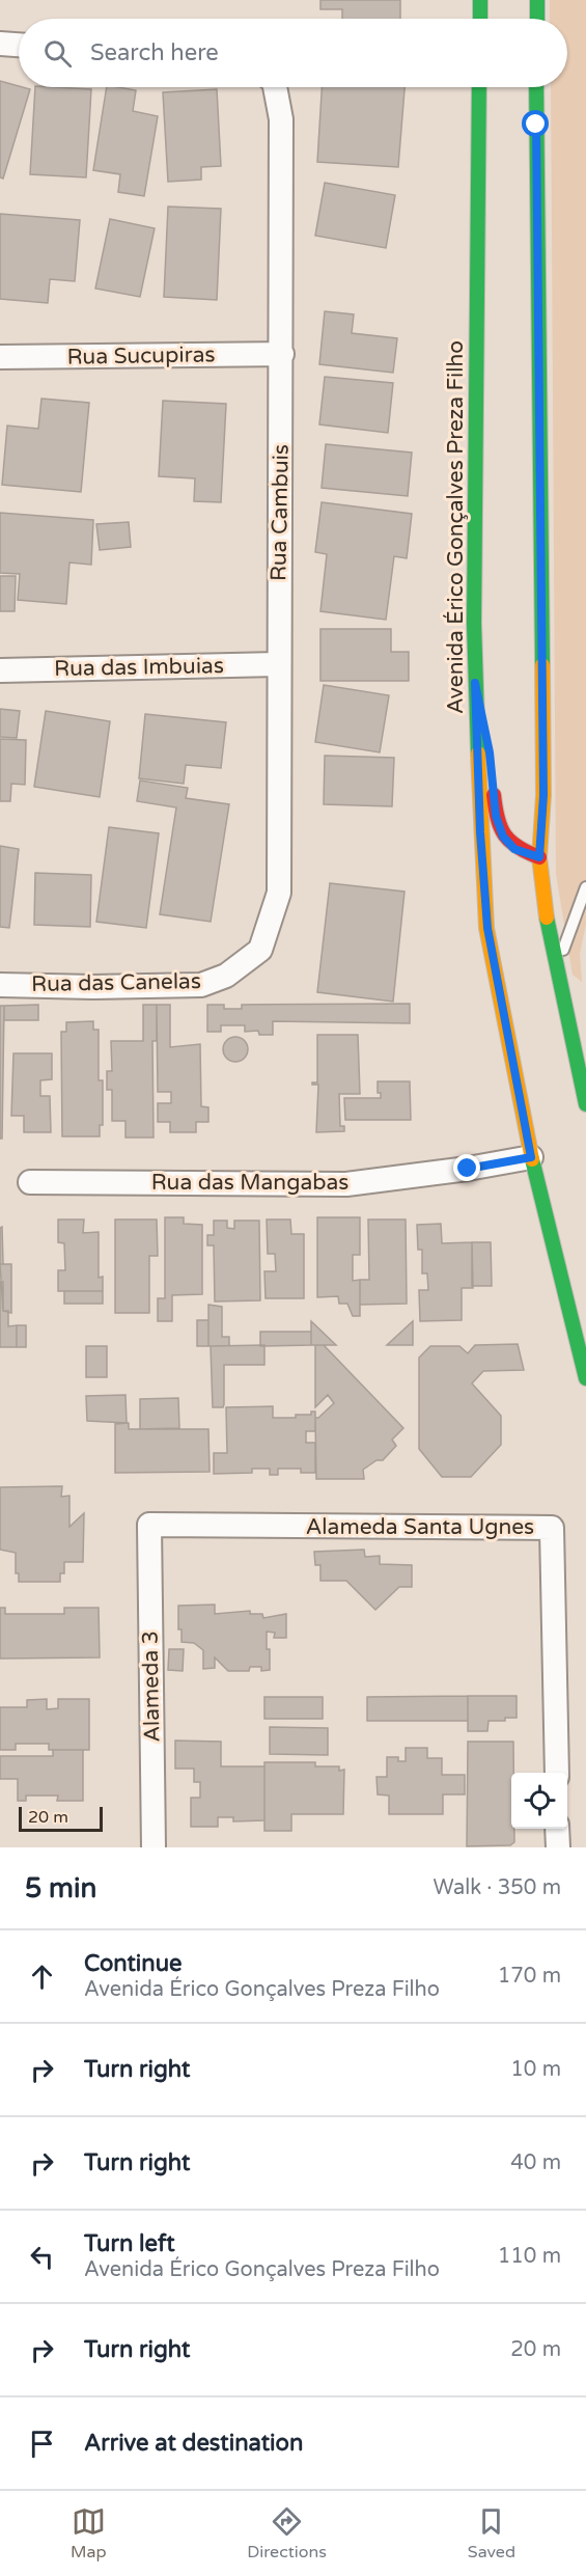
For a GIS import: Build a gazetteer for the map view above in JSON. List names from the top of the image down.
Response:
{
  "streets": {
    "main road": ["Avenida Érico Gonçalves Preza Filho"],
    "street": [
      "Rua Sucupiras",
      "Rua Cambuis",
      "Rua das Imbuias",
      "Rua das Canelas",
      "Rua das Mangabas",
      "Alameda Santa Ugnes",
      "Alameda 3"
    ]
  },
  "crossings": [
    ["Rua Sucupiras", "Rua Cambuis"],
    ["Rua Cambuis", "Rua das Imbuias"],
    ["Rua Cambuis", "Rua das Canelas"],
    ["Avenida Érico Gonçalves Preza Filho", "Rua das Mangabas"],
    ["Alameda Santa Ugnes", "Alameda 3"]
  ],
  "scale_bar": "20 m",
  "page": {
    "search": "Search here",
    "scale": "20 m",
    "heading": ["5 min", "Walk · 350 m"],
    "list": [
      ["Continue", "Avenida Érico Gonçalves Preza Filho", "170 m"],
      ["Turn right", "10 m"],
      ["Turn right", "40 m"],
      ["Turn left", "Avenida Érico Gonçalves Preza Filho", "110 m"],
      ["Turn right", "20 m"],
      "Arrive at destination"
    ],
    "nav": ["Map", "Directions", "Saved"]
  }
}
